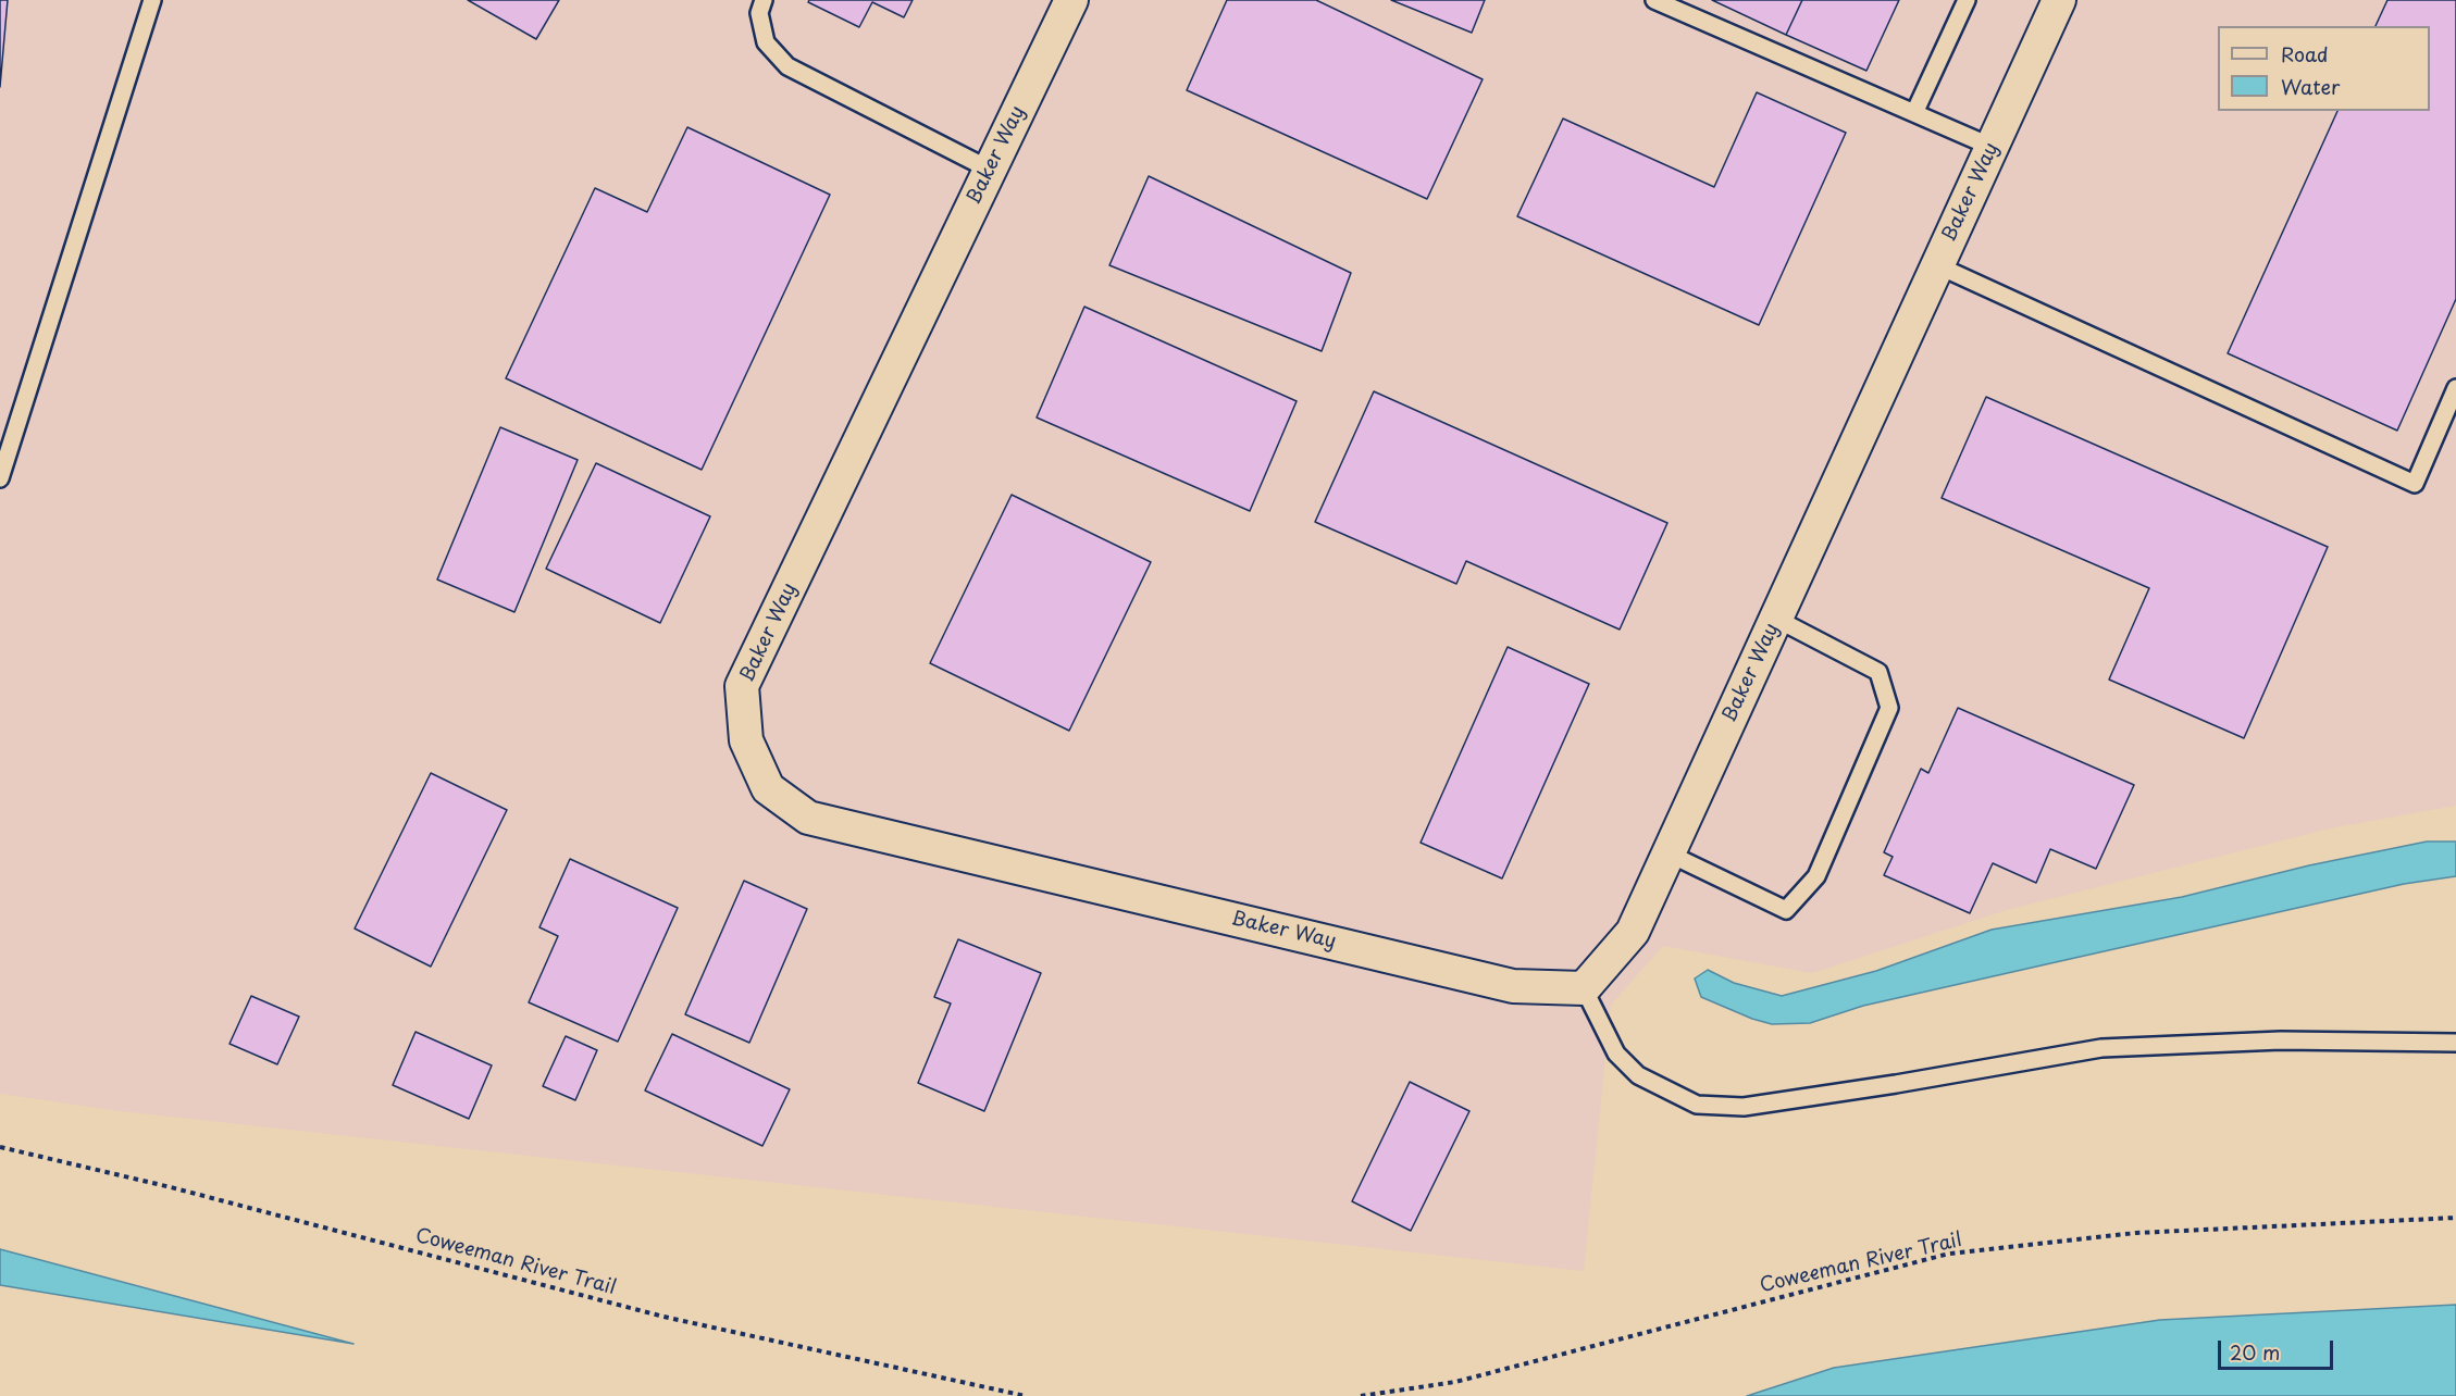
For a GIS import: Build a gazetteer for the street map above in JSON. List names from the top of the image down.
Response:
{
  "streets": {
    "street": ["Baker Way"],
    "path": ["Coweeman River Trail"]
  },
  "legend": ["Road", "Water"],
  "scale_bar": "20 m"
}
